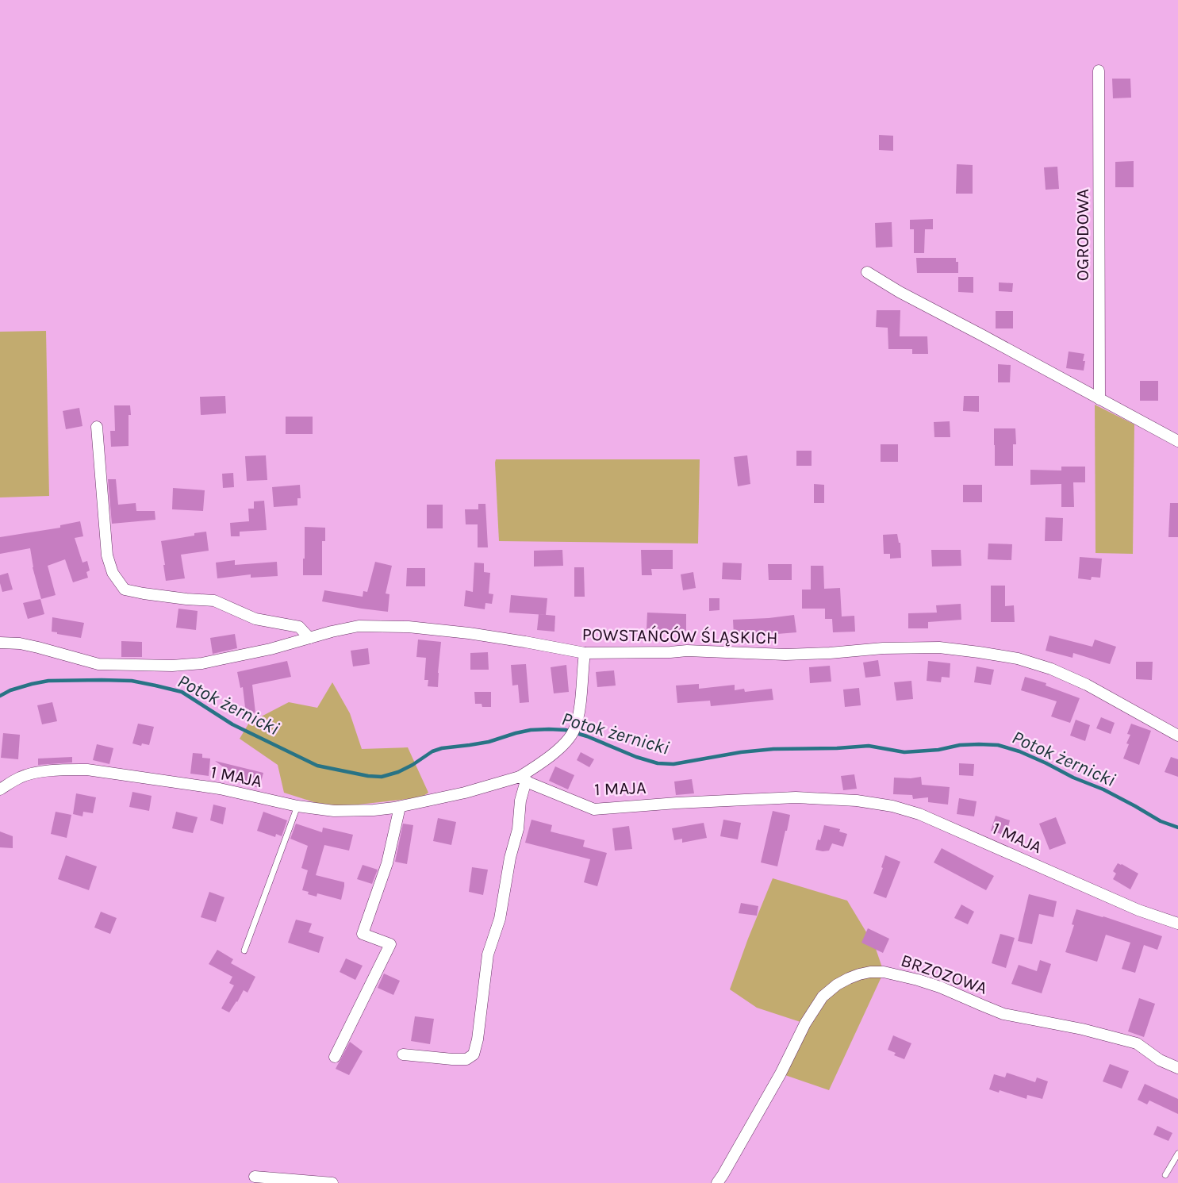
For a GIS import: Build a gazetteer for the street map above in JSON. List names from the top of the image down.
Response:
{
  "streets": {
    "street": [
      "OGRODOWA",
      "POWSTAŃCÓW ŚLĄSKICH",
      "1 MAJA",
      "BRZOZOWA"
    ]
  },
  "water": ["Potok żernicki"]
}
